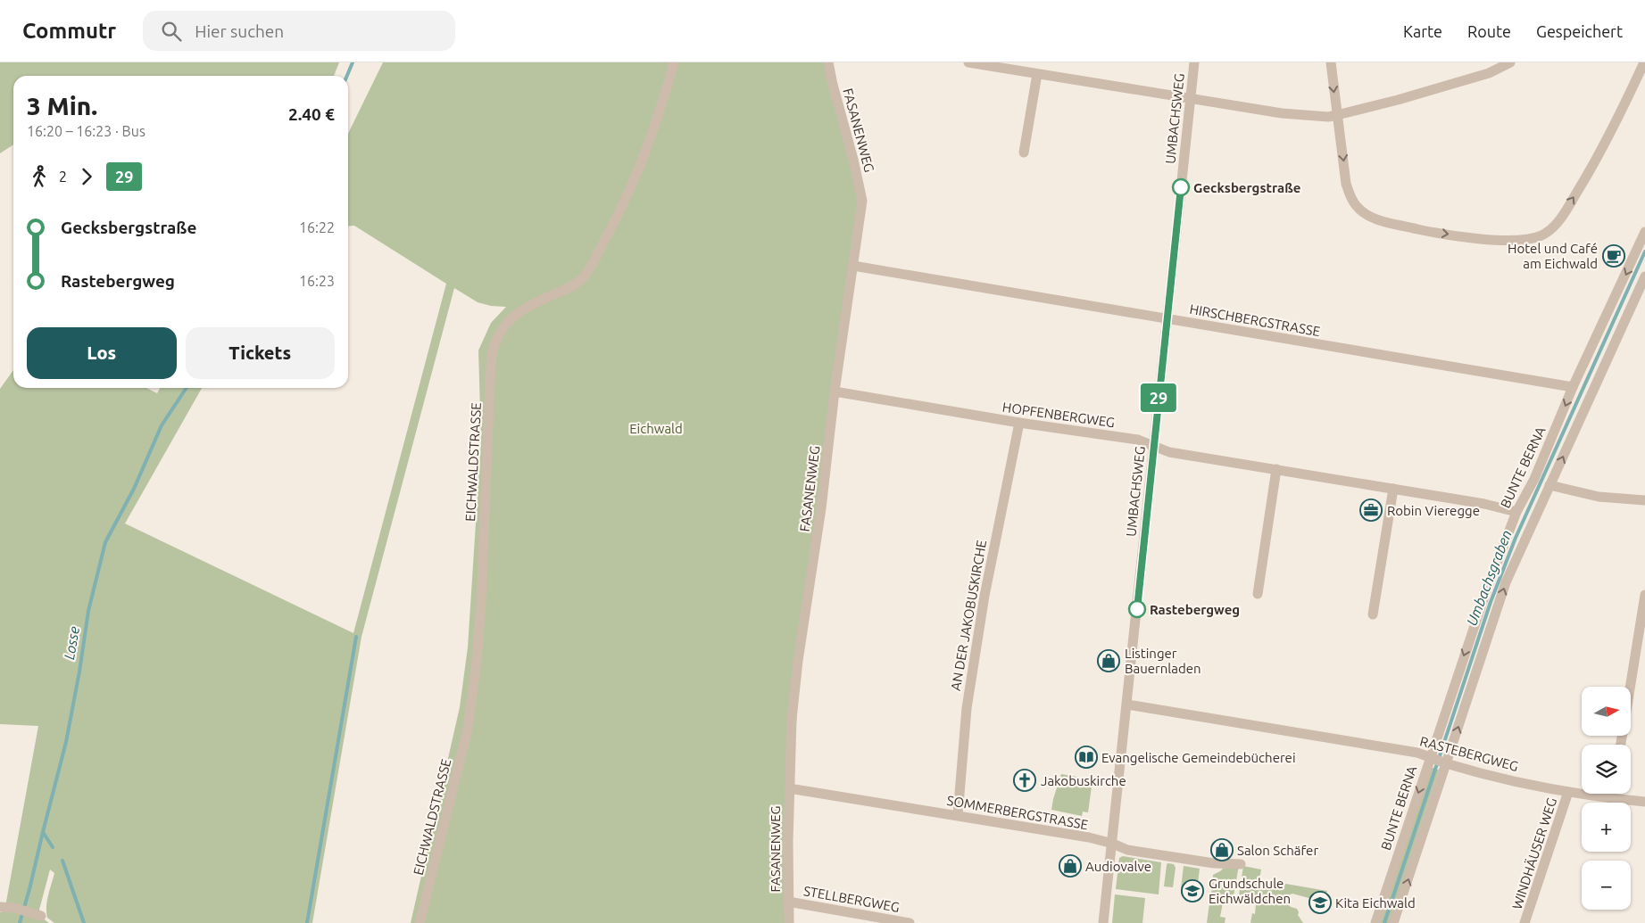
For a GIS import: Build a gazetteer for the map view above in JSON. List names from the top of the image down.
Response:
{
  "streets": {
    "street": [
      "UMBACHSWEG",
      "FASANENWEG",
      "HIRSCHBERGSTRASSE",
      "HOPFENBERGWEG",
      "EICHWALDSTRASSE",
      "BUNTE BERNA",
      "AN DER JAKOBUSKIRCHE",
      "RASTEBERGWEG",
      "SOMMERBERGSTRASSE",
      "WINDHÄUSER WEG",
      "STELLBERGWEG"
    ]
  },
  "crossings": [
    ["UMBACHSWEG", "HIRSCHBERGSTRASSE"],
    ["UMBACHSWEG", "HOPFENBERGWEG"],
    ["UMBACHSWEG", "RASTEBERGWEG"],
    ["UMBACHSWEG", "SOMMERBERGSTRASSE"],
    ["FASANENWEG", "HIRSCHBERGSTRASSE"],
    ["FASANENWEG", "HOPFENBERGWEG"],
    ["FASANENWEG", "SOMMERBERGSTRASSE"],
    ["FASANENWEG", "STELLBERGWEG"],
    ["HIRSCHBERGSTRASSE", "BUNTE BERNA"],
    ["HOPFENBERGWEG", "BUNTE BERNA"],
    ["HOPFENBERGWEG", "AN DER JAKOBUSKIRCHE"],
    ["BUNTE BERNA", "RASTEBERGWEG"],
    ["AN DER JAKOBUSKIRCHE", "SOMMERBERGSTRASSE"],
    ["RASTEBERGWEG", "WINDHÄUSER WEG"]
  ],
  "water": ["Umbachsgraben", "Losse"],
  "parks": ["Eichwald"],
  "places": {
    "other": ["Gecksbergstraße", "Rastebergweg"],
    "cafe": ["Hotel und Café am Eichwald"],
    "office": ["Robin Vieregge"],
    "shop": ["Listinger Bauernladen", "Salon Schäfer", "Audiovalve"],
    "library": ["Evangelische Gemeindebücherei"],
    "church": ["Jakobuskirche"],
    "school or university": ["Grundschule Eichwäldchen", "Kita Eichwald"]
  },
  "lines": ["bus line 29"],
  "north": "right",
  "page": {
    "header": "Commutr",
    "search": "Hier suchen",
    "nav": ["Karte", "Route", "Gespeichert"],
    "on_map": "29",
    "heading": ["3 Min.", "16:20 – 16:23 · Bus", "2.40 €"],
    "legs": ["2", "29"],
    "list": [
      {
        "name": "Gecksbergstraße",
        "value": "16:22"
      },
      {
        "name": "Rastebergweg",
        "value": "16:23"
      }
    ],
    "buttons": ["Los", "Tickets"],
    "map_buttons": ["+", "−"]
  }
}
